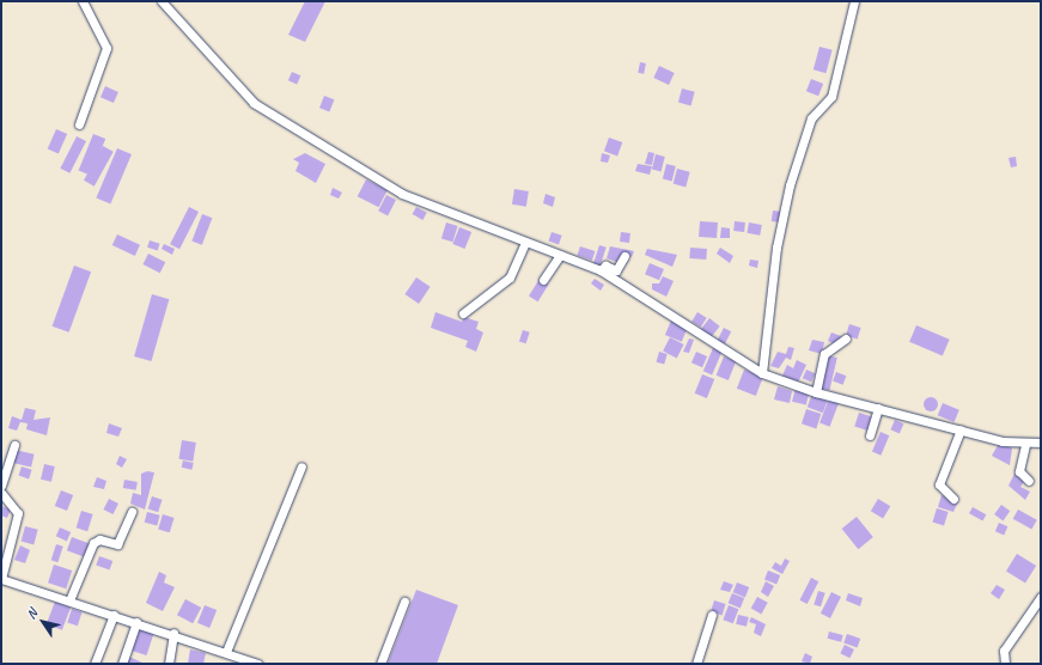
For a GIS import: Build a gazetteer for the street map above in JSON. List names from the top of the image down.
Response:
{
  "north": "top left"
}
